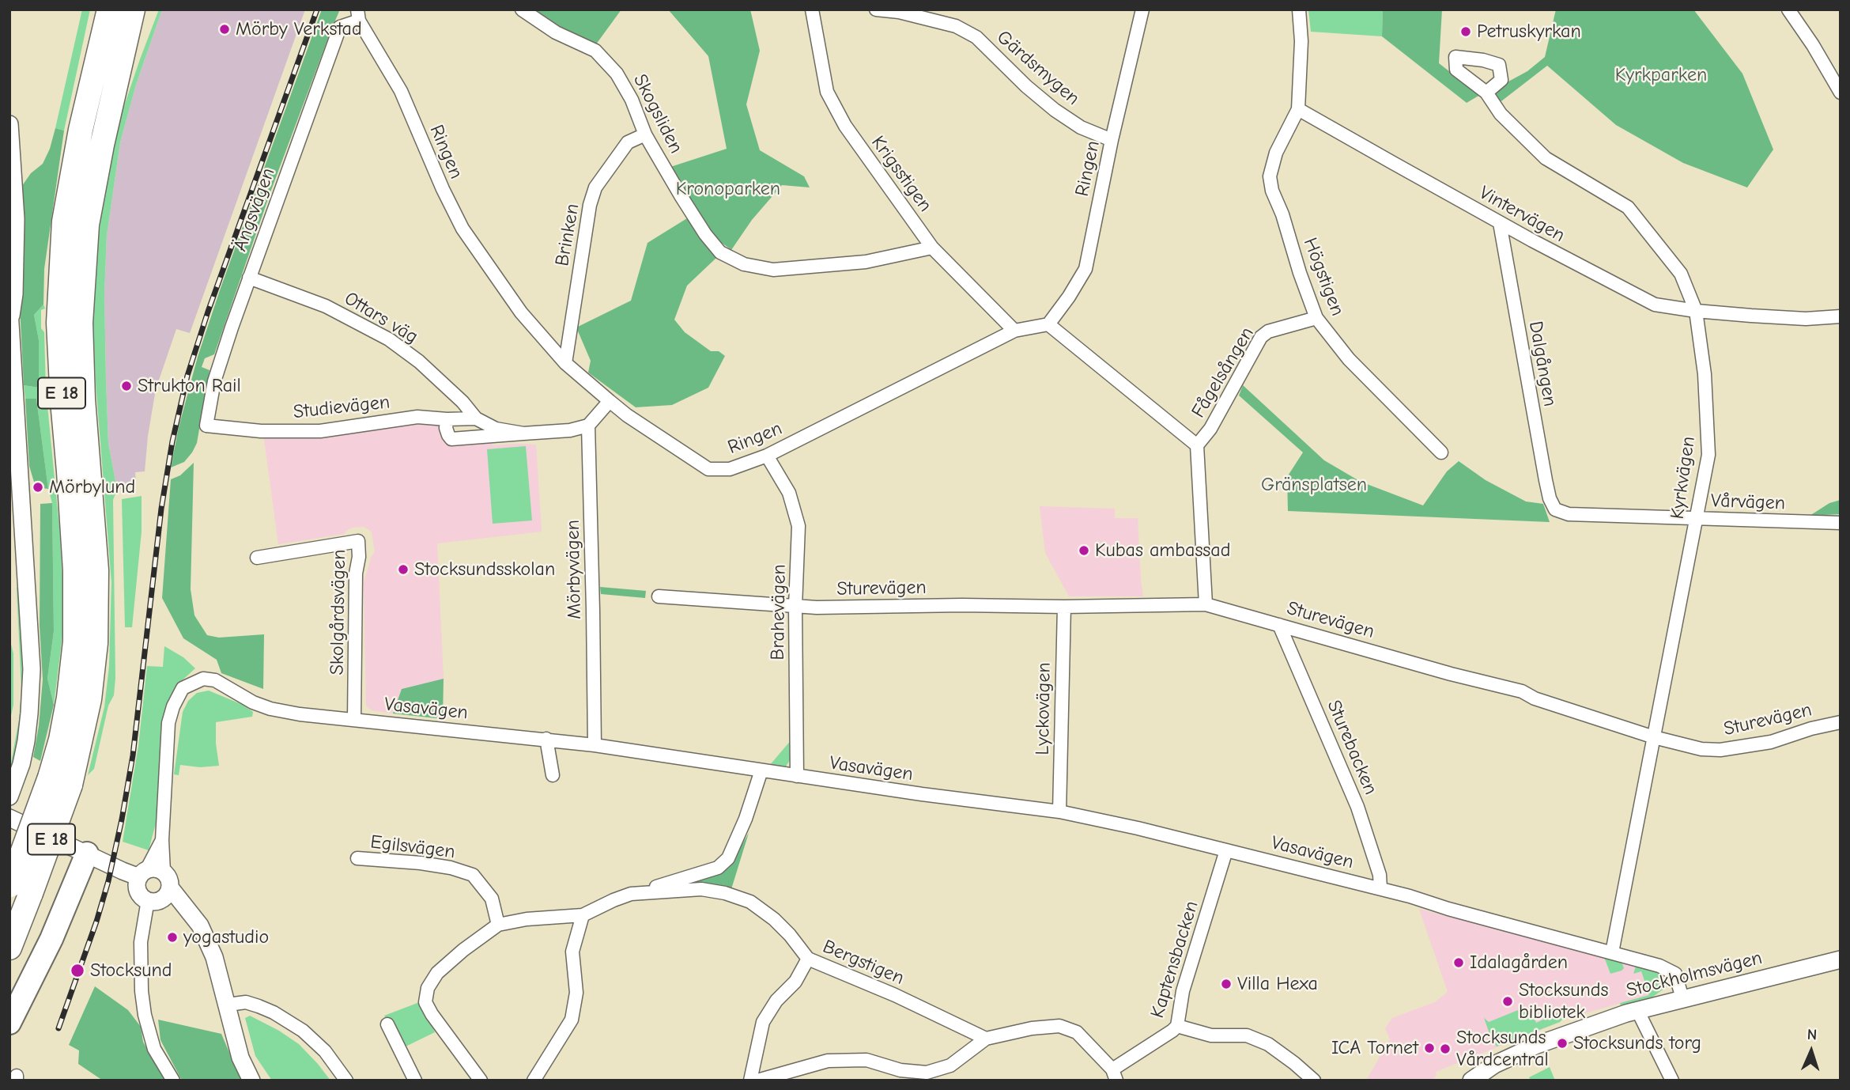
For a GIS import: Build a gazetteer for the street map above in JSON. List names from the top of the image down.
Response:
{
  "streets": {
    "highway": ["E 18"],
    "street": [
      "Gärdsmygen",
      "Skogsliden",
      "Ringen",
      "Krigsstigen",
      "Ängsvägen",
      "Vintervägen",
      "Brinken",
      "Högstigen",
      "Ottars väg",
      "Dalgången",
      "Fågelsången",
      "Studievägen",
      "Kyrkvägen",
      "Vårvägen",
      "Mörbyvägen",
      "Sturevägen",
      "Skolgårdsvägen",
      "Brahevägen",
      "Vasavägen",
      "Lyckovägen",
      "Sturebacken",
      "Egilsvägen",
      "Kaptensbacken",
      "Bergstigen",
      "Stockholmsvägen"
    ]
  },
  "crossings": [
    ["Gärdsmygen", "Ringen"],
    ["Skogsliden", "Krigsstigen"],
    ["Skogsliden", "Brinken"],
    ["Ringen", "Krigsstigen"],
    ["Ringen", "Ängsvägen"],
    ["Ringen", "Brinken"],
    ["Ringen", "Brahevägen"],
    ["Ängsvägen", "Ottars väg"],
    ["Ängsvägen", "Studievägen"],
    ["Vintervägen", "Högstigen"],
    ["Vintervägen", "Dalgången"],
    ["Vintervägen", "Kyrkvägen"],
    ["Högstigen", "Fågelsången"],
    ["Ottars väg", "Studievägen"],
    ["Dalgången", "Vårvägen"],
    ["Studievägen", "Mörbyvägen"],
    ["Kyrkvägen", "Vårvägen"],
    ["Kyrkvägen", "Sturevägen"],
    ["Kyrkvägen", "Vasavägen"],
    ["Mörbyvägen", "Vasavägen"],
    ["Sturevägen", "Brahevägen"],
    ["Sturevägen", "Lyckovägen"],
    ["Sturevägen", "Sturebacken"],
    ["Skolgårdsvägen", "Vasavägen"],
    ["Brahevägen", "Vasavägen"],
    ["Vasavägen", "Lyckovägen"],
    ["Vasavägen", "Sturebacken"],
    ["Vasavägen", "Kaptensbacken"],
    ["Vasavägen", "Stockholmsvägen"]
  ],
  "parks": ["Kyrkparken", "Kronoparken", "Gränsplatsen"],
  "places": [
    "Mörby Verkstad",
    "Petruskyrkan",
    "Strukton Rail",
    "Mörbylund",
    "Kubas ambassad",
    "Stocksundsskolan",
    "yogastudio",
    "Idalagården",
    "Stocksund",
    "Villa Hexa",
    "Stocksunds bibliotek",
    "Stocksunds torg",
    "ICA Tornet",
    "Stocksunds Vårdcentral"
  ],
  "north": "top"
}
